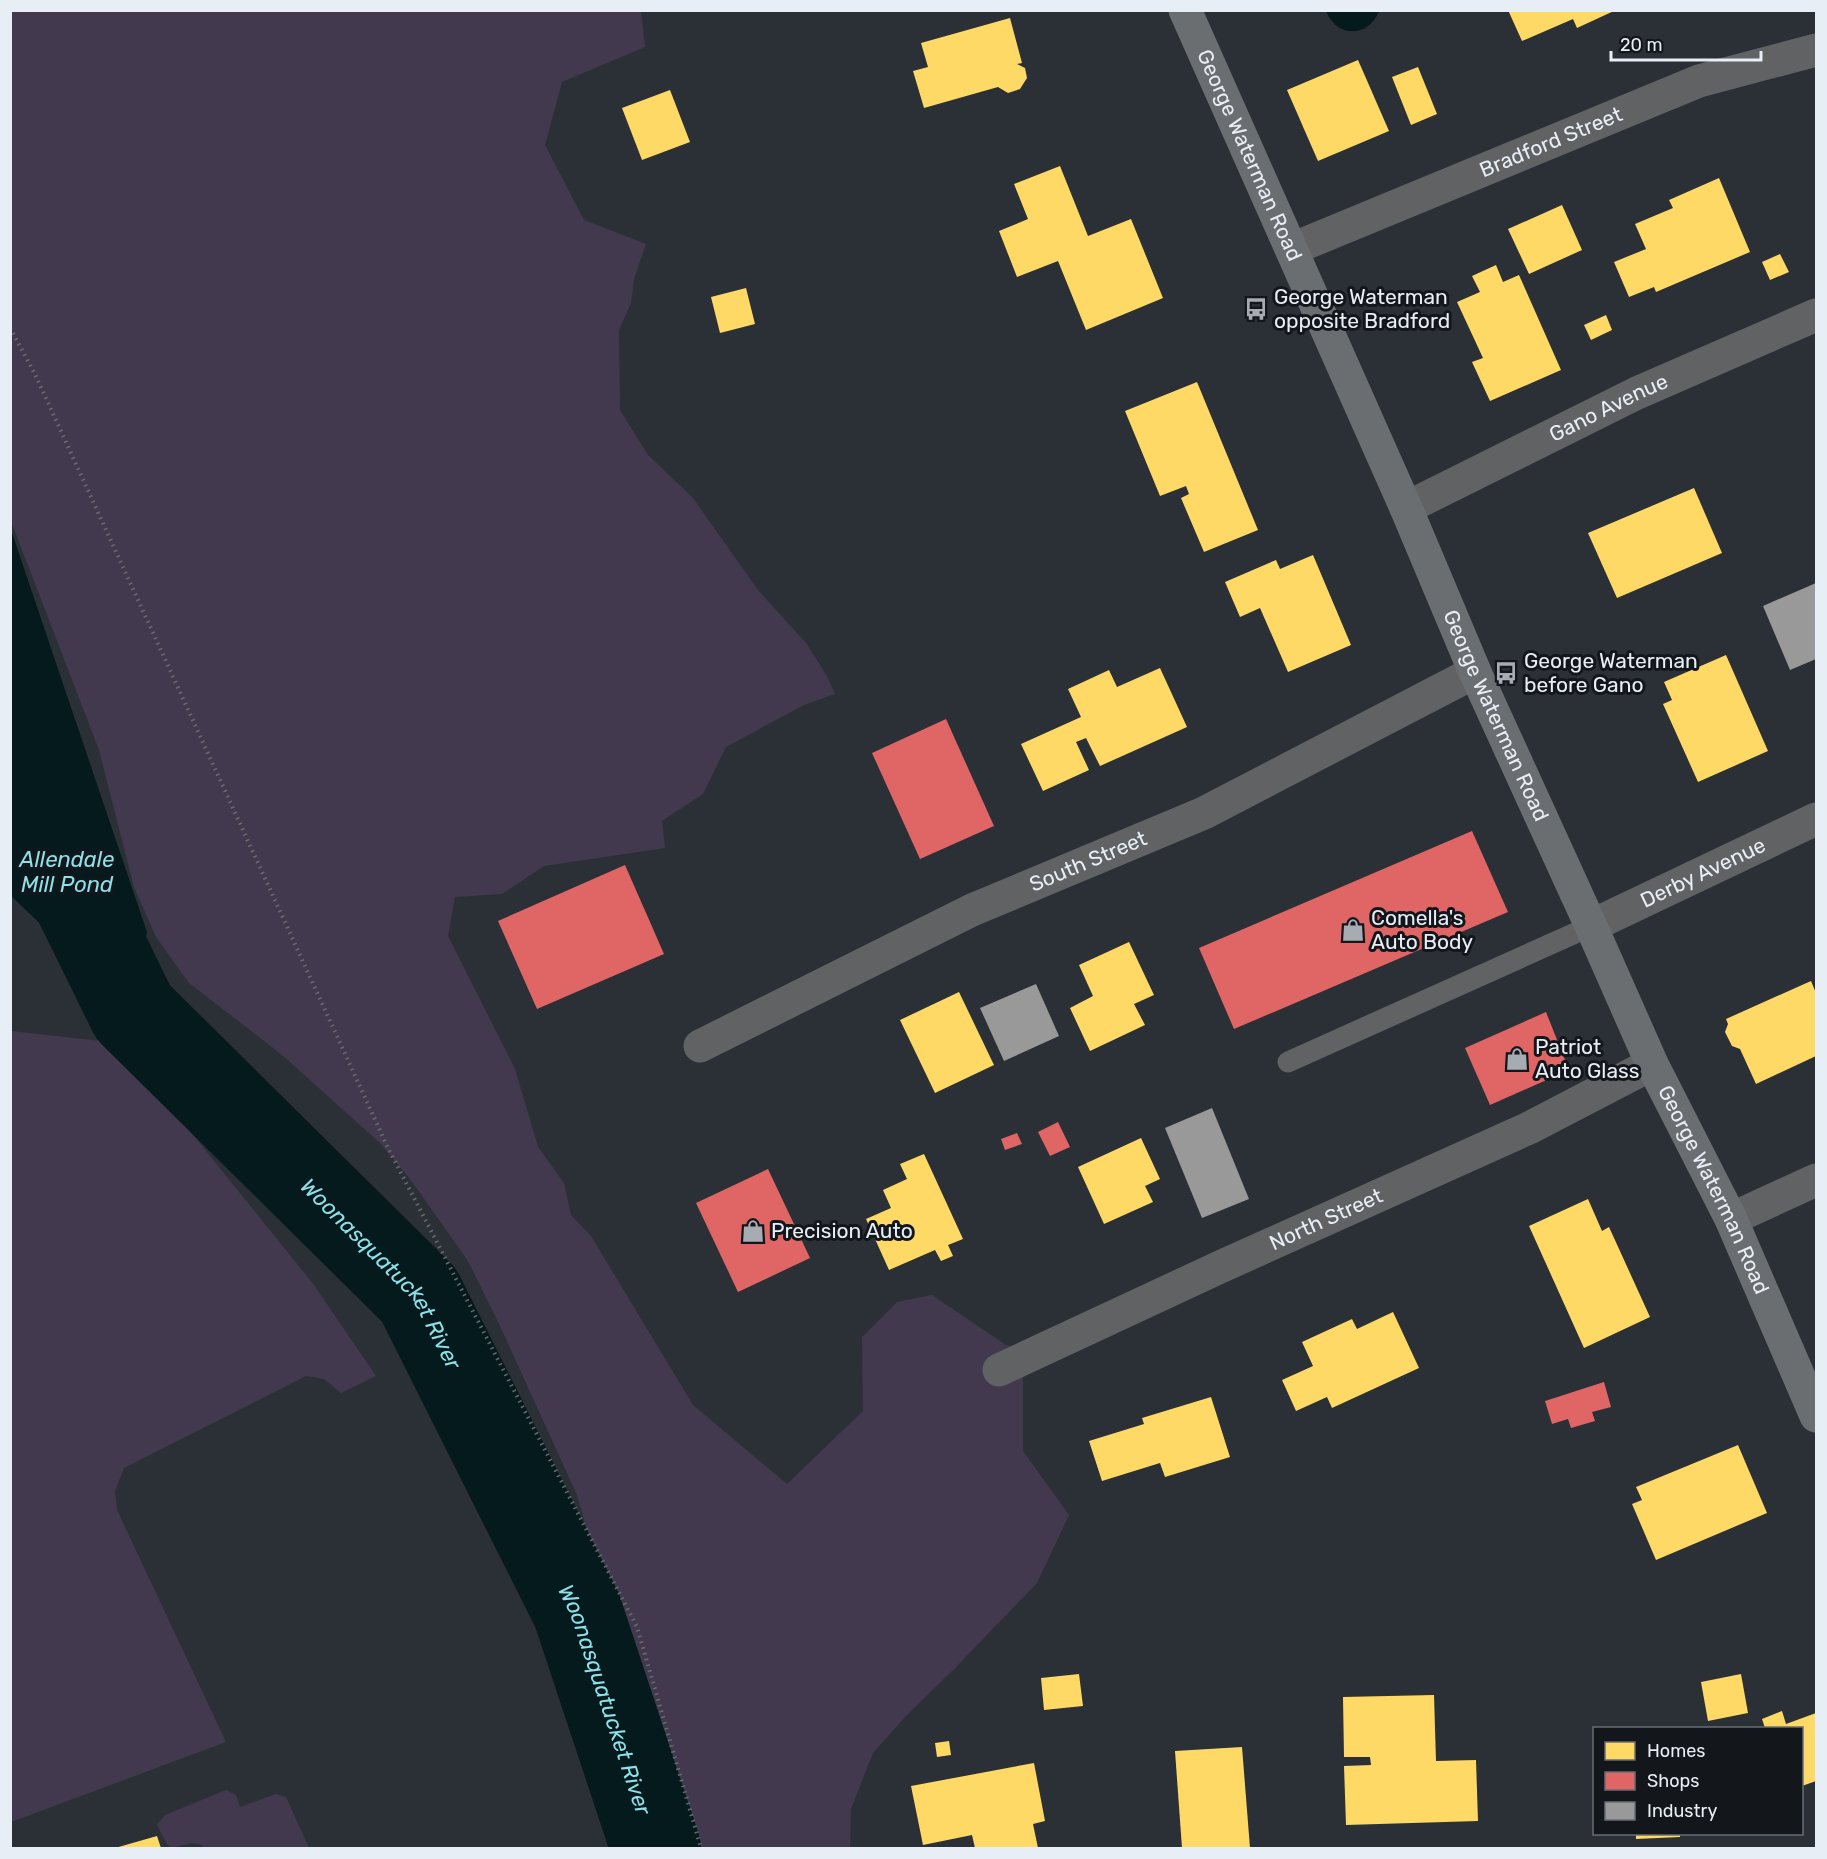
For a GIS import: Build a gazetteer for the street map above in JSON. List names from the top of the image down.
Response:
{
  "streets": {
    "main road": ["George Waterman Road"],
    "street": [
      "Bradford Street",
      "Gano Avenue",
      "South Street",
      "Derby Avenue",
      "North Street"
    ]
  },
  "crossings": [
    ["Bradford Street", "George Waterman Road"],
    ["George Waterman Road", "Gano Avenue"],
    ["George Waterman Road", "South Street"],
    ["George Waterman Road", "Derby Avenue"],
    ["George Waterman Road", "North Street"]
  ],
  "water": ["Allendale Mill Pond", "Woonasquatucket River"],
  "places": {
    "bus stop": ["George Waterman opposite Bradford", "George Waterman before Gano"],
    "shop": ["Comella's Auto Body", "Patriot Auto Glass", "Precision Auto"]
  },
  "legend": ["Homes", "Shops", "Industry"],
  "scale_bar": "20 m"
}
